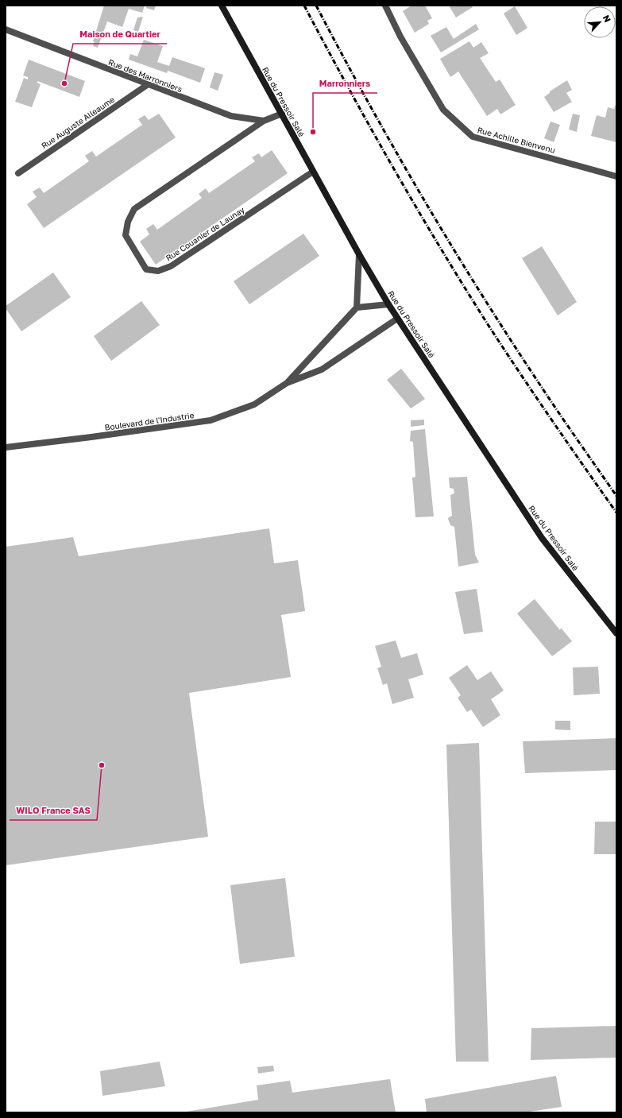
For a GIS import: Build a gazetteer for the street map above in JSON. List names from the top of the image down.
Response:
{
  "streets": {
    "main road": ["Rue du Pressoir Salé"],
    "street": [
      "Rue des Marronniers",
      "Rue Auguste Alleaume",
      "Rue Achille Bienvenu",
      "Rue Couanier de Launay",
      "Boulevard de l'Industrie"
    ]
  },
  "crossings": [
    ["Rue des Marronniers", "Rue du Pressoir Salé"],
    ["Rue des Marronniers", "Rue Auguste Alleaume"],
    ["Rue des Marronniers", "Rue Couanier de Launay"],
    ["Rue du Pressoir Salé", "Rue Couanier de Launay"],
    ["Rue du Pressoir Salé", "Boulevard de l'Industrie"]
  ],
  "places": ["Maison de Quartier", "Marronniers", "WILO France SAS"],
  "north": "top right"
}
